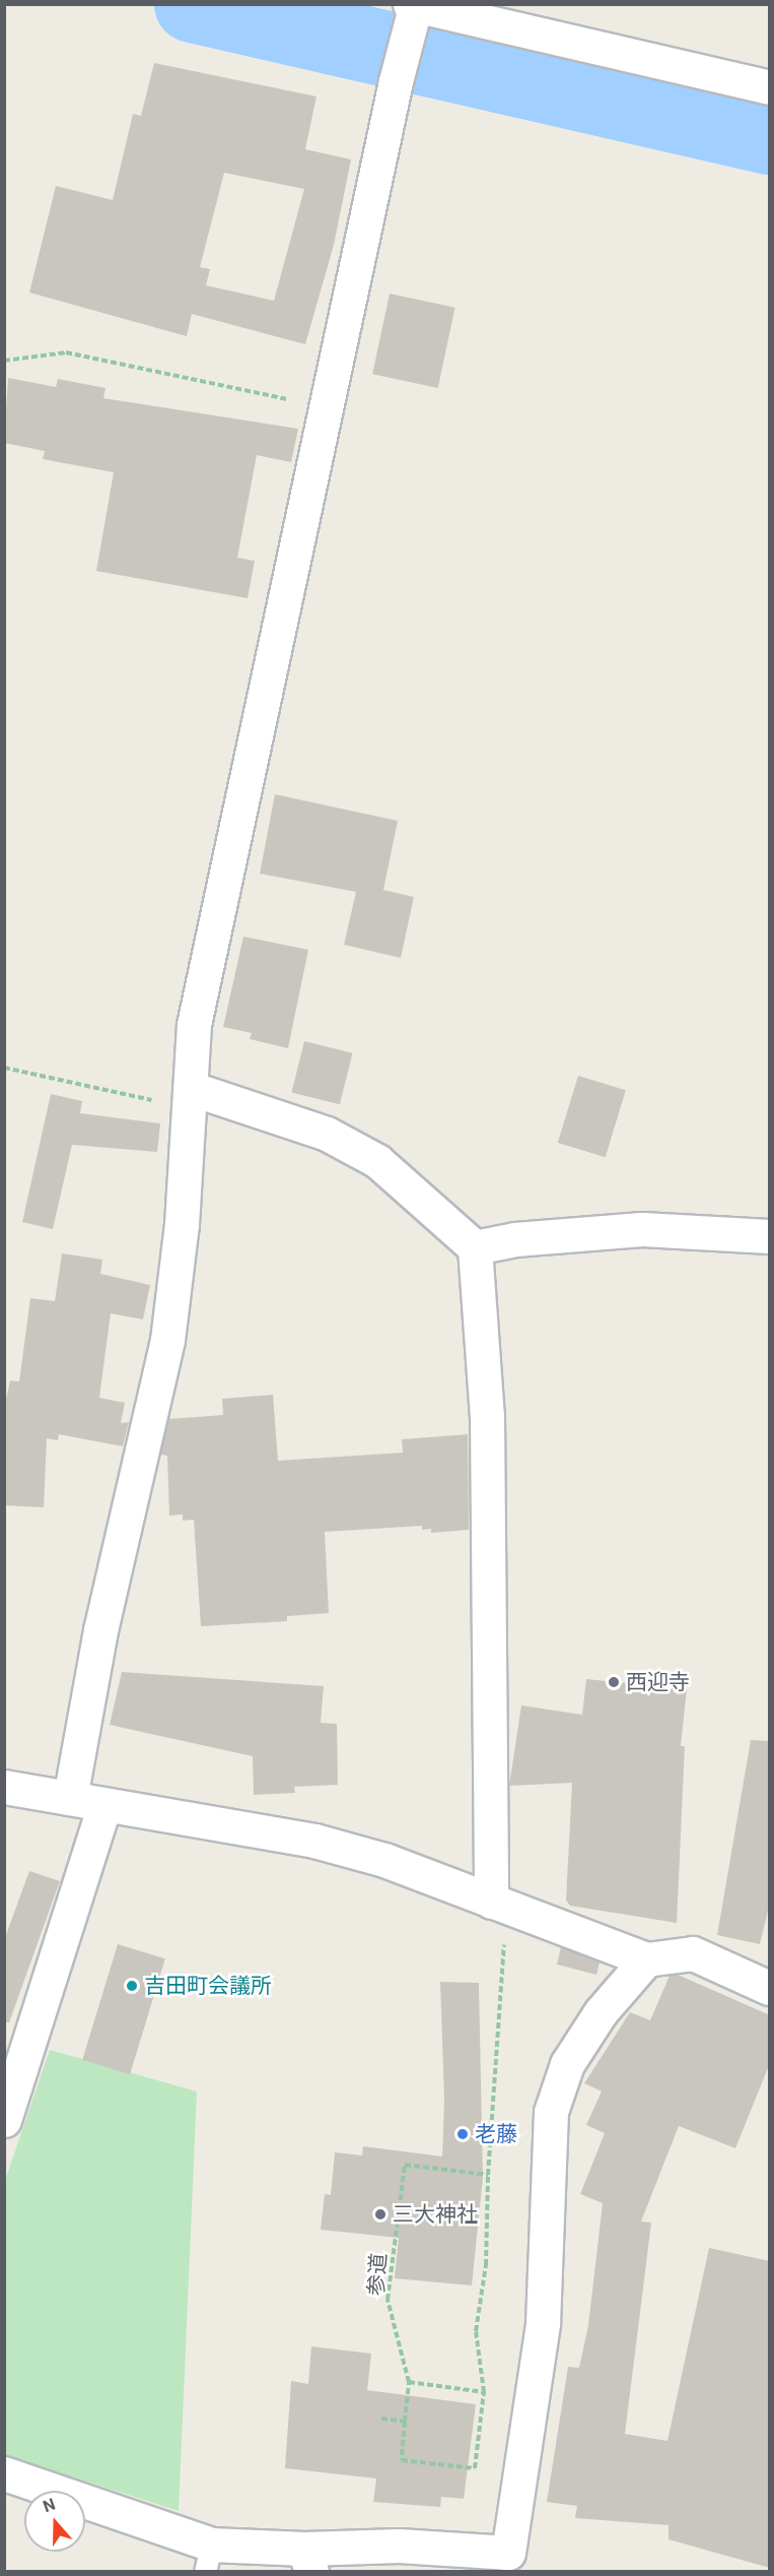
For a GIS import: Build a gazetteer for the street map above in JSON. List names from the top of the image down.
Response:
{
  "streets": {
    "path": ["参道"]
  },
  "places": [
    "西迎寺",
    "吉田町会議所",
    "老藤",
    "三大神社"
  ],
  "north": "top"
}
